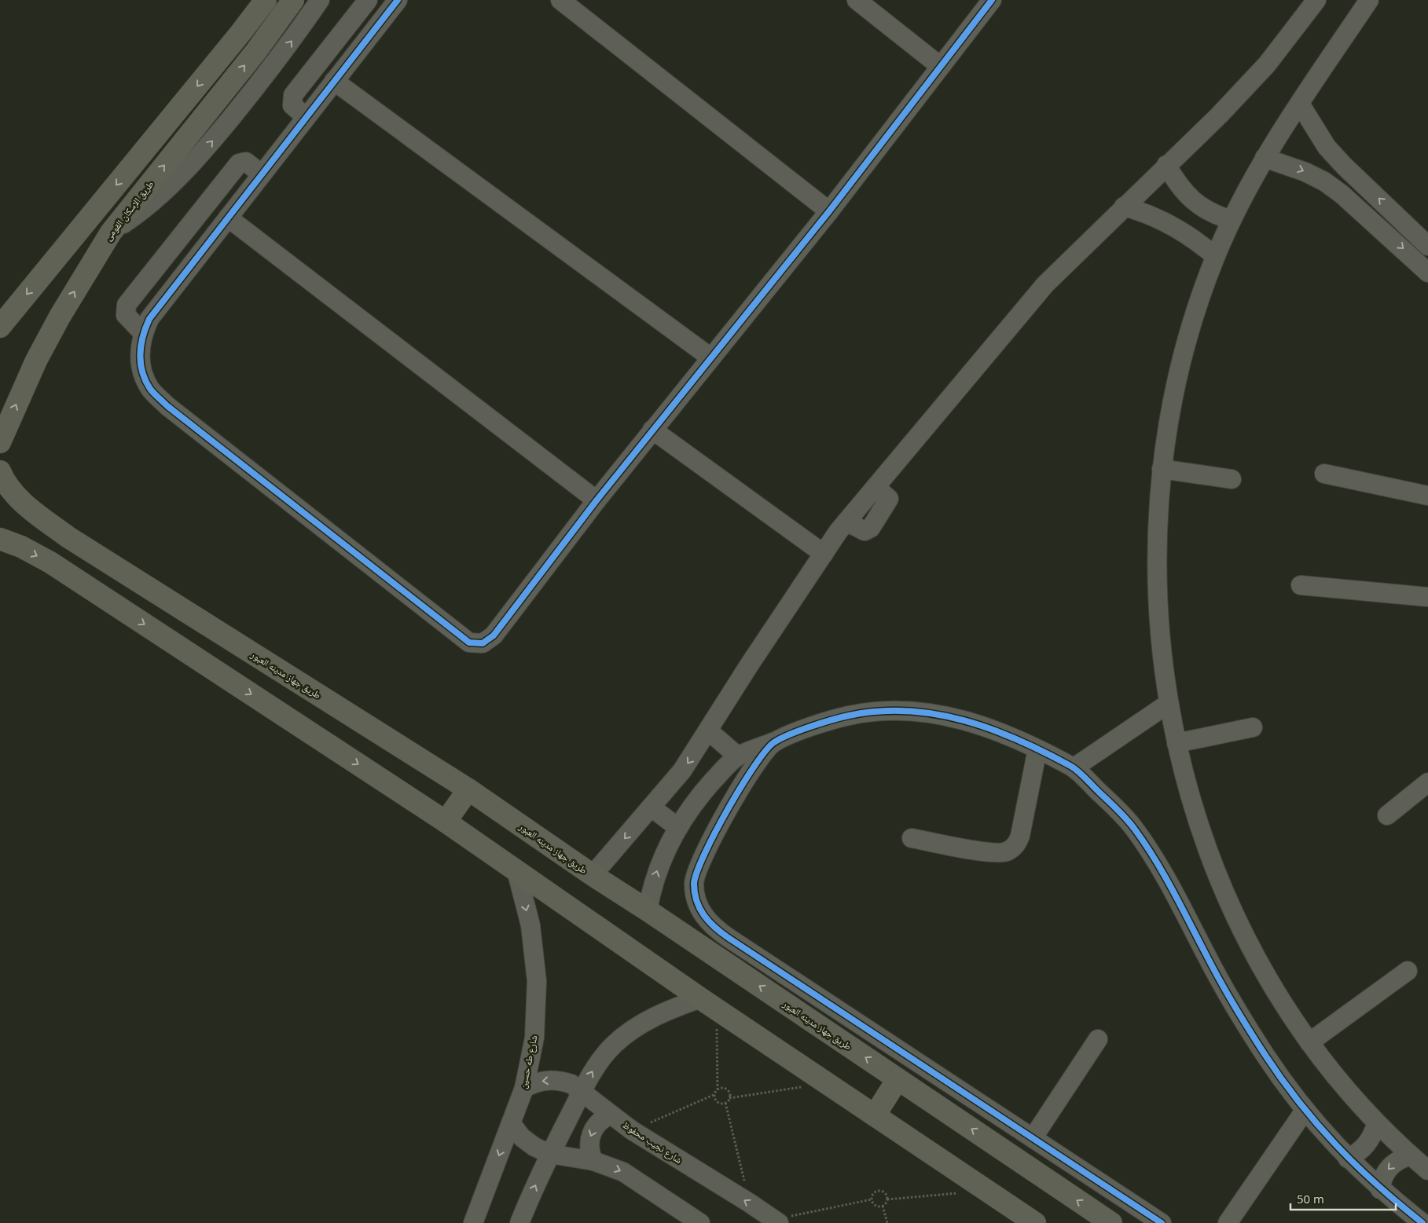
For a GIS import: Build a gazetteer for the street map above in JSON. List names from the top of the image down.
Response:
{
  "streets": {
    "main road": ["طريق الإسكان القومى", "طريق جهاز مدينه العبور"],
    "street": ["شارع طه حسين", "شارع نجيب محفوظ"]
  },
  "crossings": [
    ["شارع طه حسين", "شارع نجيب محفوظ"]
  ],
  "scale_bar": "50 m"
}
